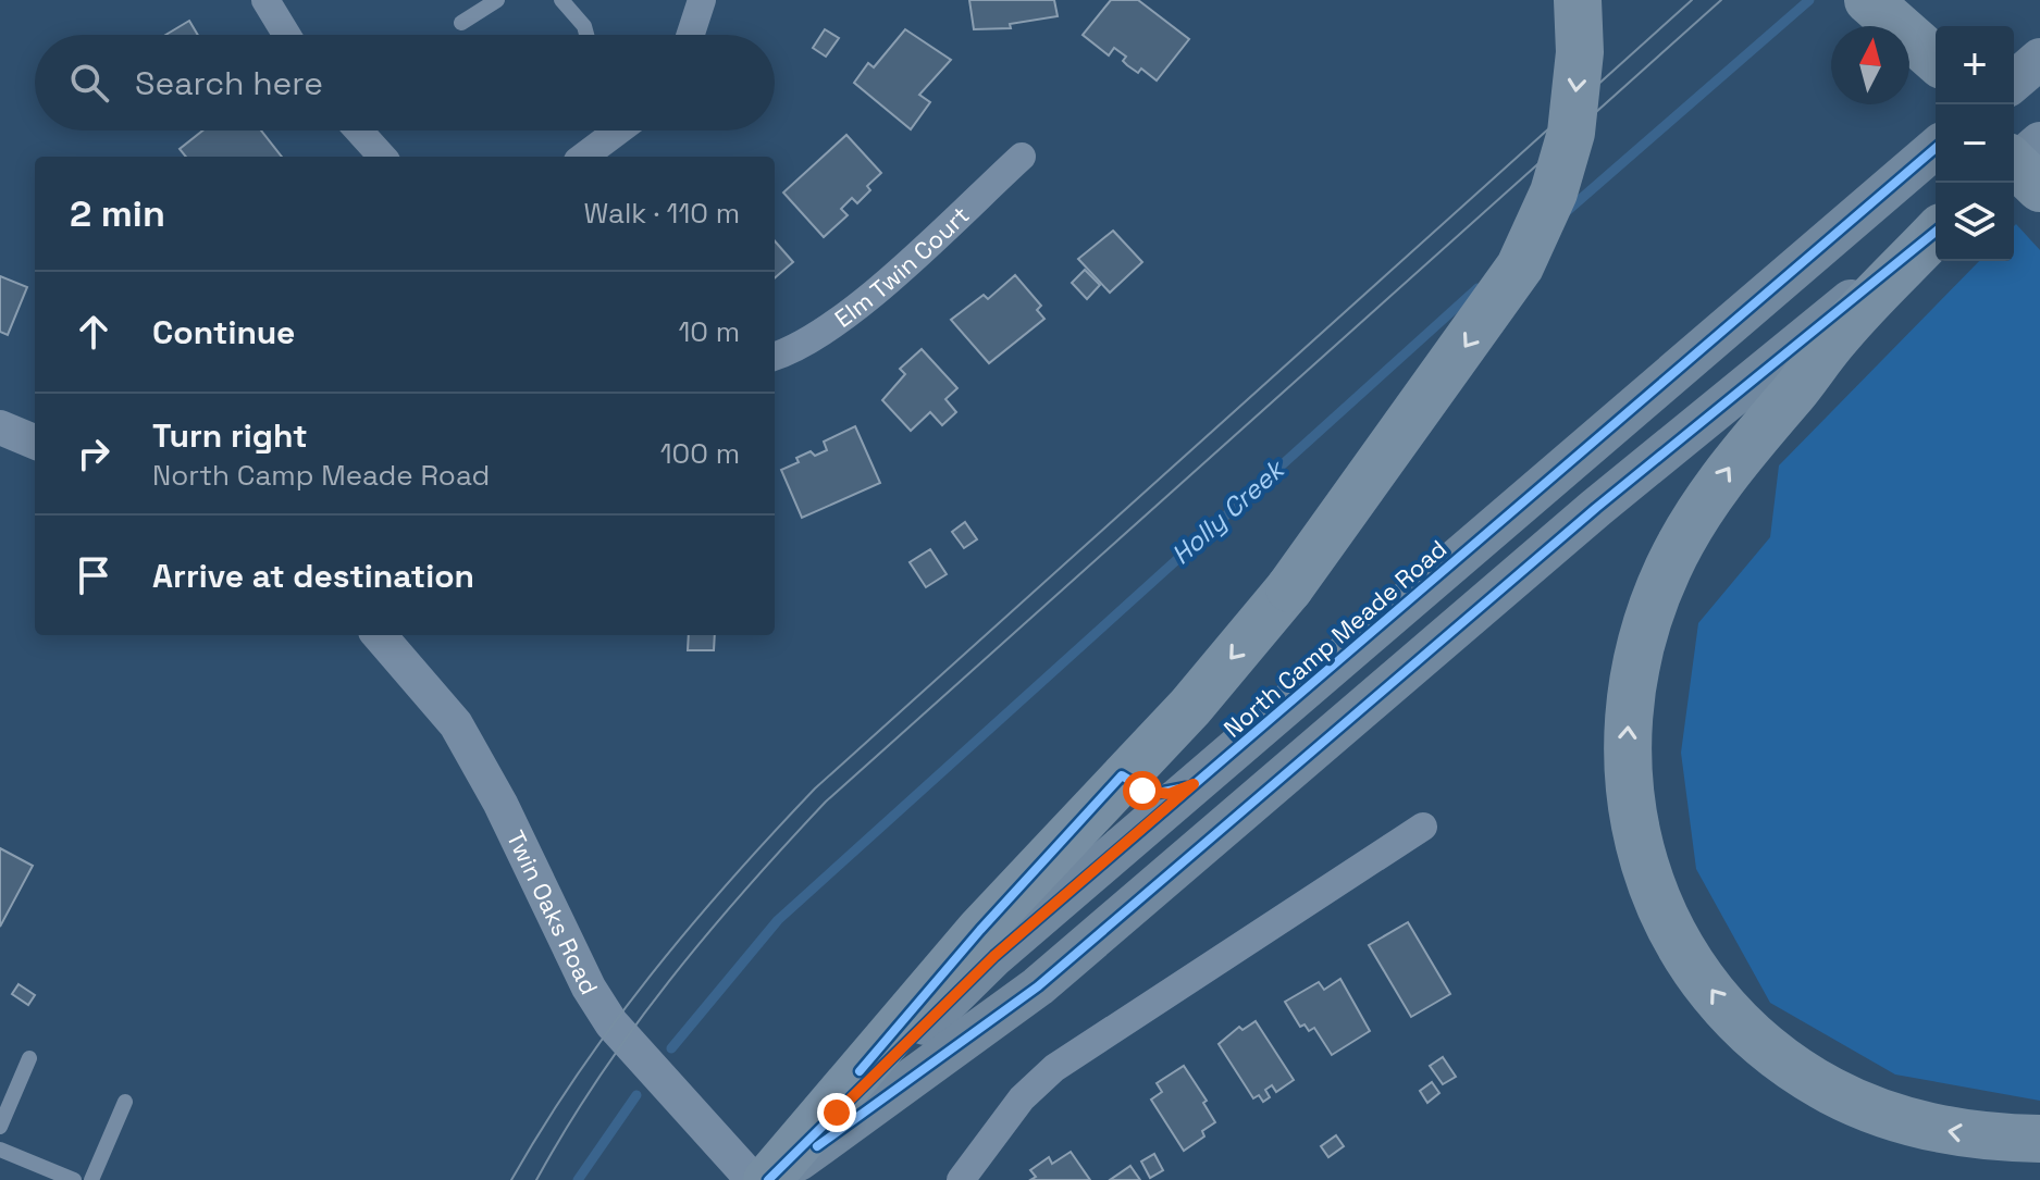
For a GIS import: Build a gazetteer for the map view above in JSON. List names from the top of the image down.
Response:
{
  "streets": {
    "main road": ["North Camp Meade Road"],
    "street": ["Elm Twin Court", "Twin Oaks Road"]
  },
  "water": ["Holly Creek"],
  "north": "top",
  "page": {
    "map_buttons": ["+", "−"],
    "search": "Search here",
    "heading": ["2 min", "Walk · 110 m"],
    "list": [
      ["Continue", "10 m"],
      ["Turn right", "North Camp Meade Road", "100 m"],
      "Arrive at destination"
    ]
  }
}
